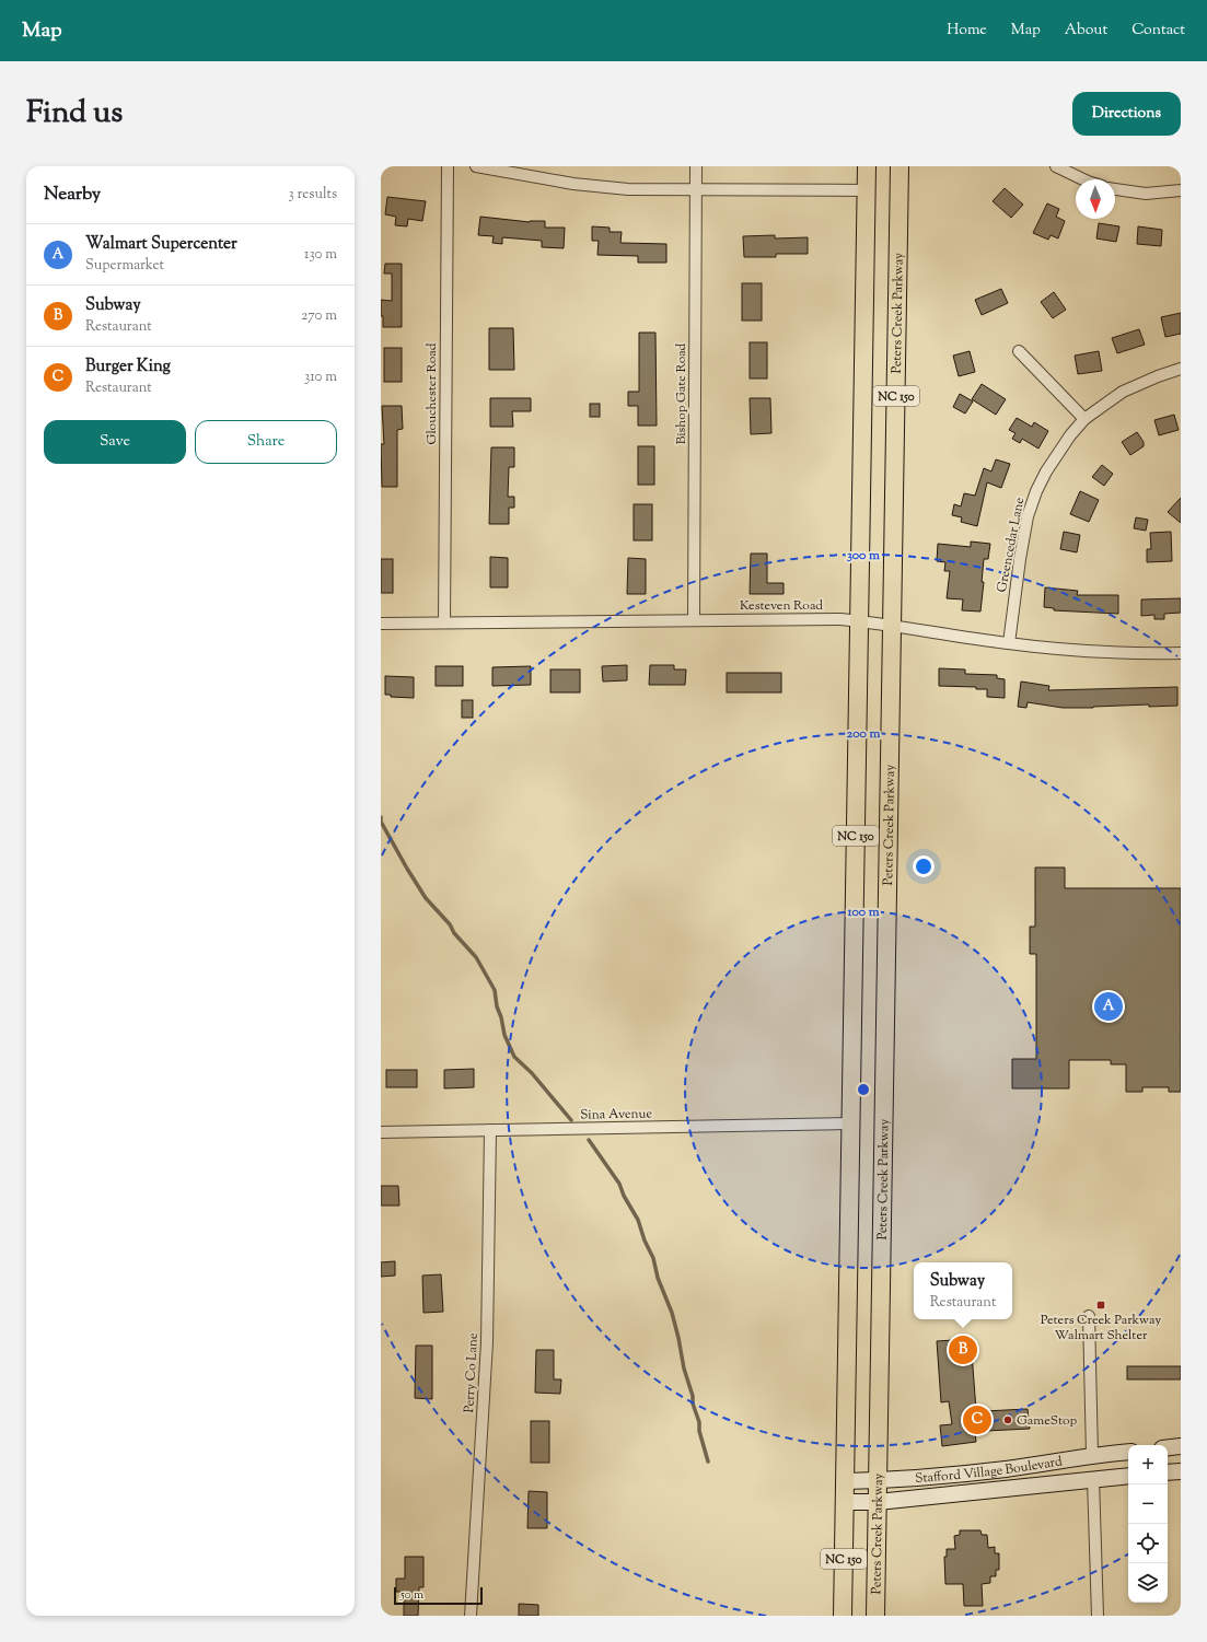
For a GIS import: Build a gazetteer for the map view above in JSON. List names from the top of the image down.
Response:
{
  "streets": {
    "main road": ["Peters Creek Parkway", "NC 150", "Stafford Village Boulevard"],
    "street": [
      "Glouchester Road",
      "Bishop Gate Road",
      "Greencedar Lane",
      "Kesteven Road",
      "Sina Avenue",
      "Perry Co Lane"
    ]
  },
  "crossings": [
    ["Peters Creek Parkway", "Kesteven Road"],
    ["Peters Creek Parkway", "Stafford Village Boulevard"],
    ["Glouchester Road", "Kesteven Road"],
    ["Bishop Gate Road", "Kesteven Road"],
    ["NC 150", "Kesteven Road"],
    ["NC 150", "Sina Avenue"],
    ["NC 150", "Stafford Village Boulevard"],
    ["Greencedar Lane", "Kesteven Road"],
    ["Sina Avenue", "Perry Co Lane"]
  ],
  "places": {
    "transit": ["Peters Creek Parkway Walmart Shelter"],
    "other": ["GameStop"]
  },
  "scale_bar": "50 m",
  "north": "bottom",
  "page": {
    "header": "Map",
    "nav": [
      "Home",
      "Map",
      "About",
      "Contact"
    ],
    "title": "Find us",
    "buttons": [
      "Directions",
      ["Save", "Share"]
    ],
    "heading": ["Nearby", "3 results"],
    "list": [
      {
        "mark": "A",
        "name": "Walmart Supercenter",
        "note": "Supermarket",
        "value": "130 m"
      },
      {
        "mark": "B",
        "name": "Subway",
        "note": "Restaurant",
        "value": "270 m"
      },
      {
        "mark": "C",
        "name": "Burger King",
        "note": "Restaurant",
        "value": "310 m"
      }
    ],
    "pins": ["A", "B", "C"],
    "popup": ["Subway", "Restaurant"],
    "map_buttons": ["+", "−"],
    "scale": "50 m"
  },
  "rings": ["300 m", "200 m", "100 m"]
}
